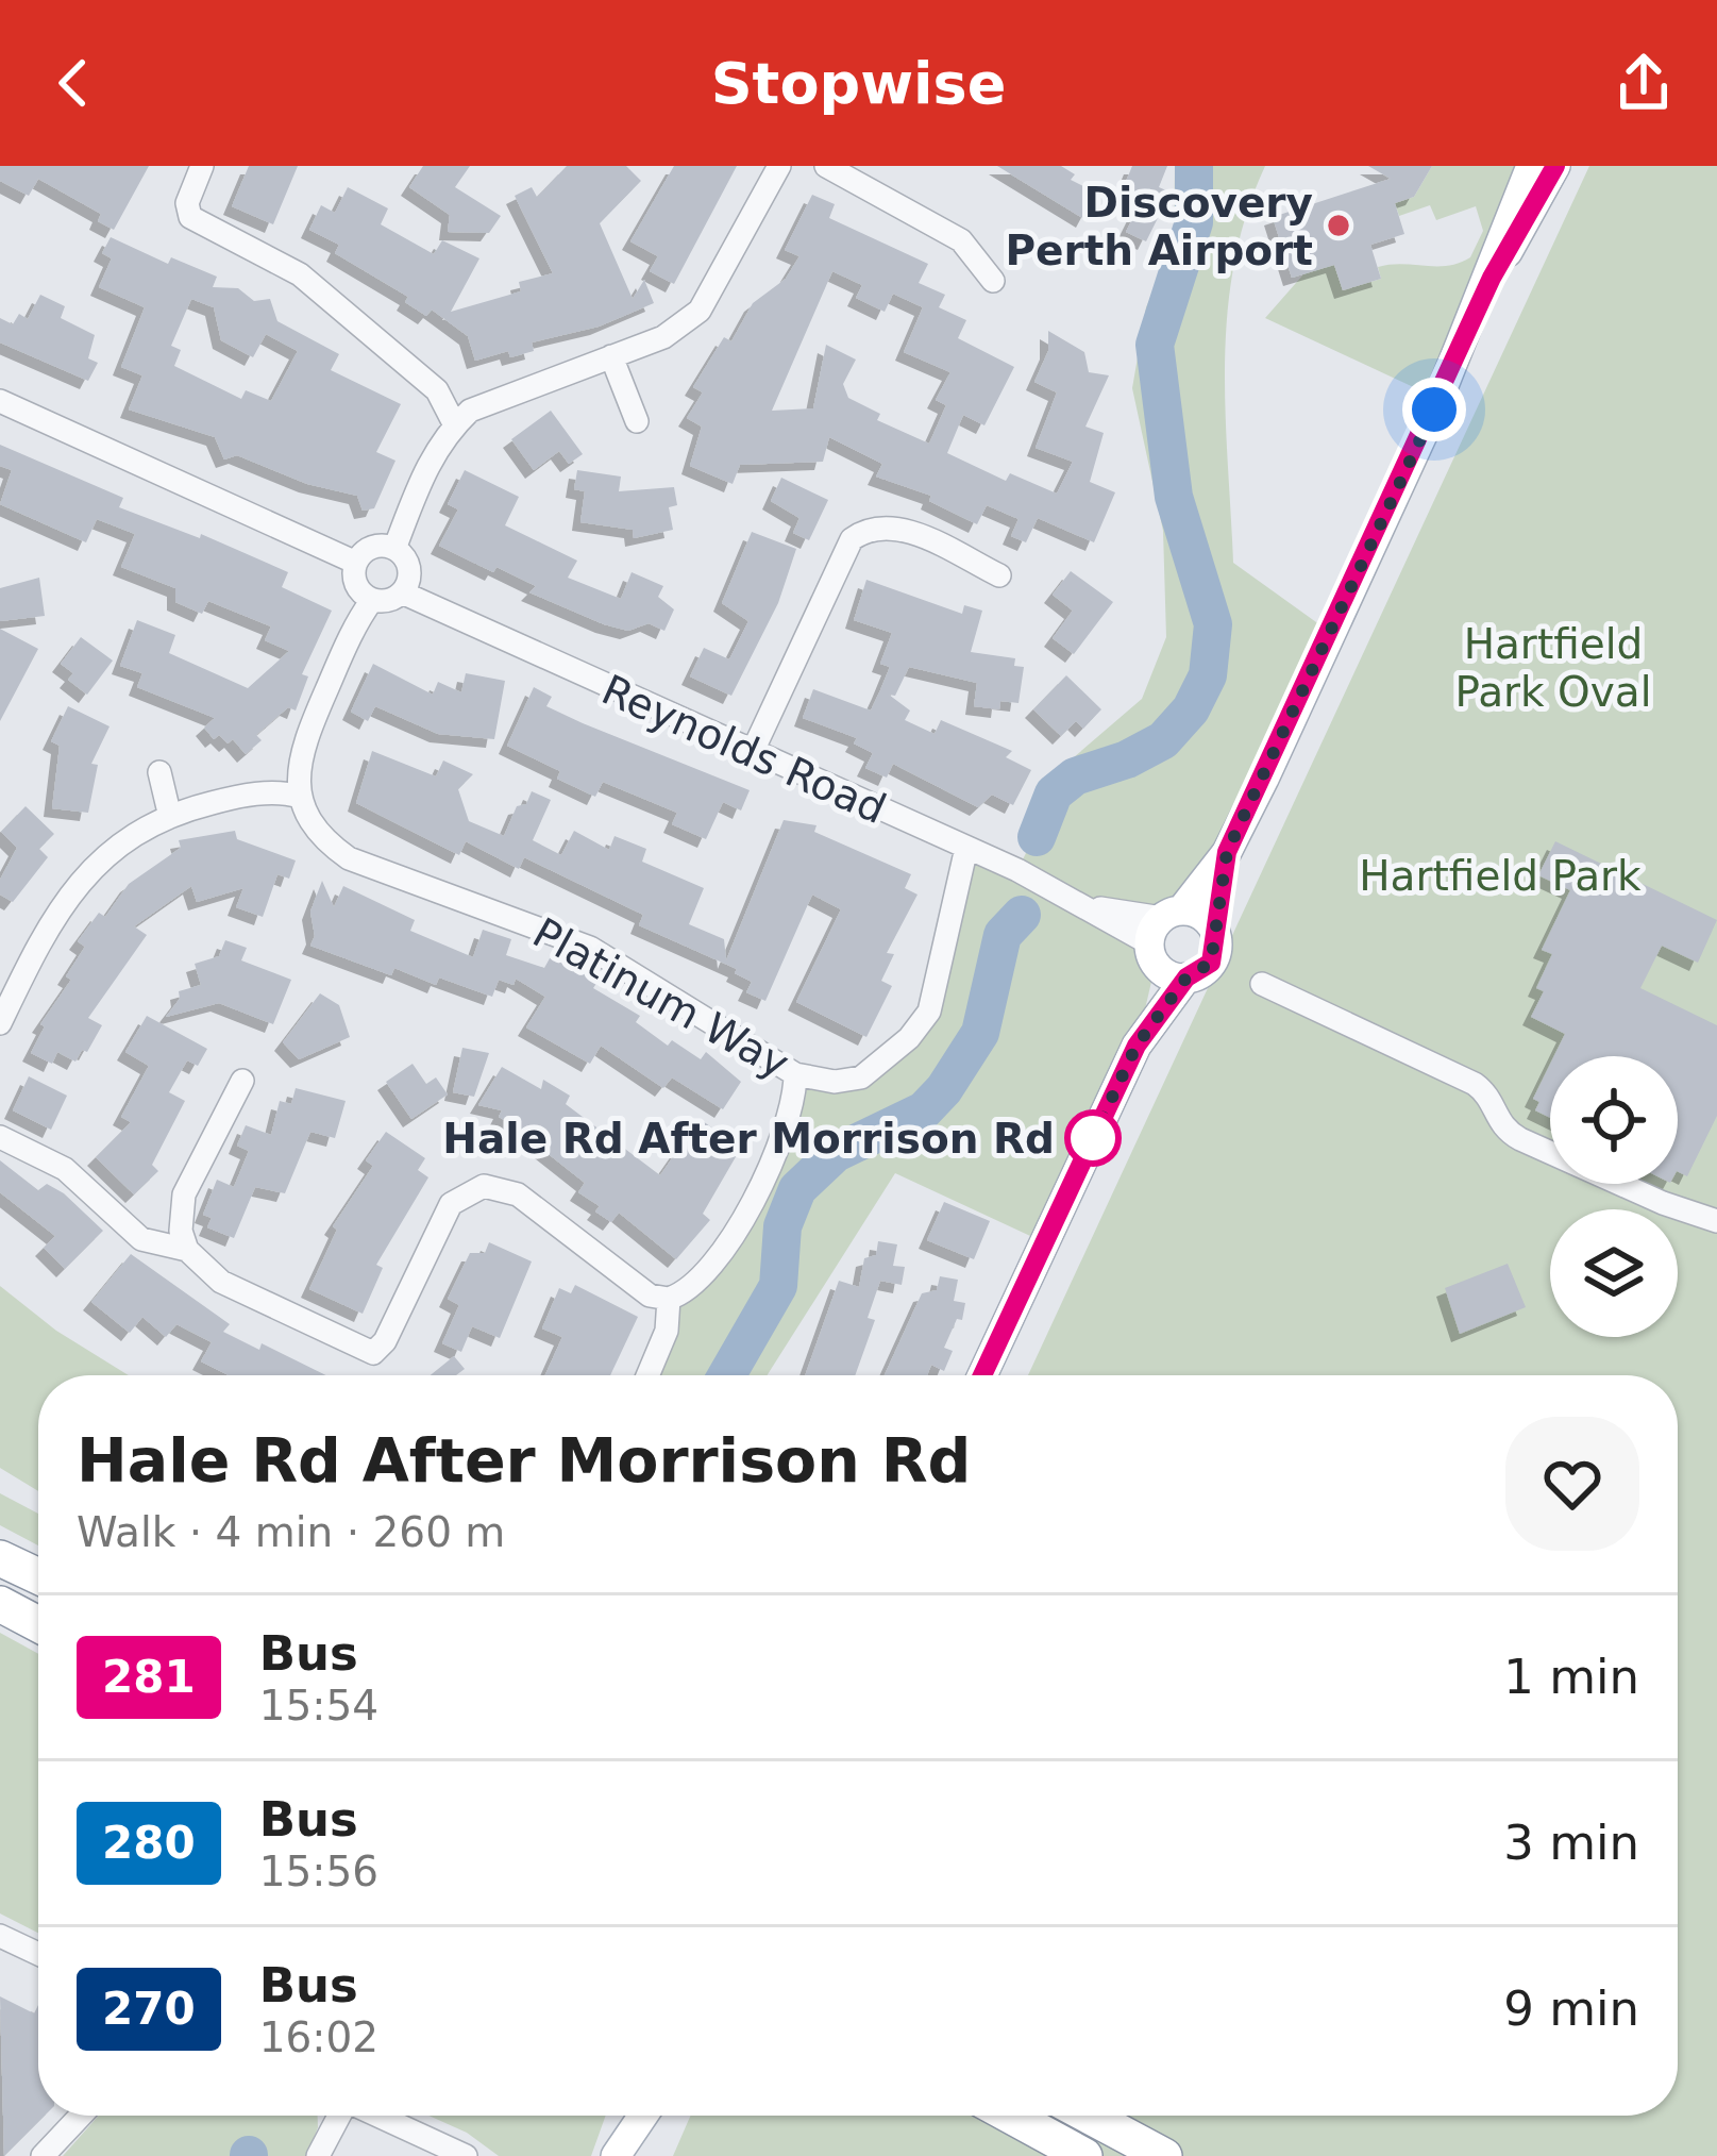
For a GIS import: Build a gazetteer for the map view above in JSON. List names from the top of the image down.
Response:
{
  "streets": {
    "street": ["Reynolds Road", "Platinum Way"]
  },
  "crossings": [
    ["Reynolds Road", "Platinum Way"]
  ],
  "parks": ["Hartfield Park Oval", "Hartfield Park"],
  "places": ["Discovery Perth Airport", "Hale Rd After Morrison Rd"],
  "lines": ["bus line 281"],
  "page": {
    "header": "Stopwise",
    "heading": ["Hale Rd After Morrison Rd", "Walk · 4 min · 260 m"],
    "list": [
      {
        "mark": "281",
        "name": "Bus",
        "note": "15:54",
        "value": "1 min"
      },
      {
        "mark": "280",
        "name": "Bus",
        "note": "15:56",
        "value": "3 min"
      },
      {
        "mark": "270",
        "name": "Bus",
        "note": "16:02",
        "value": "9 min"
      }
    ]
  }
}
